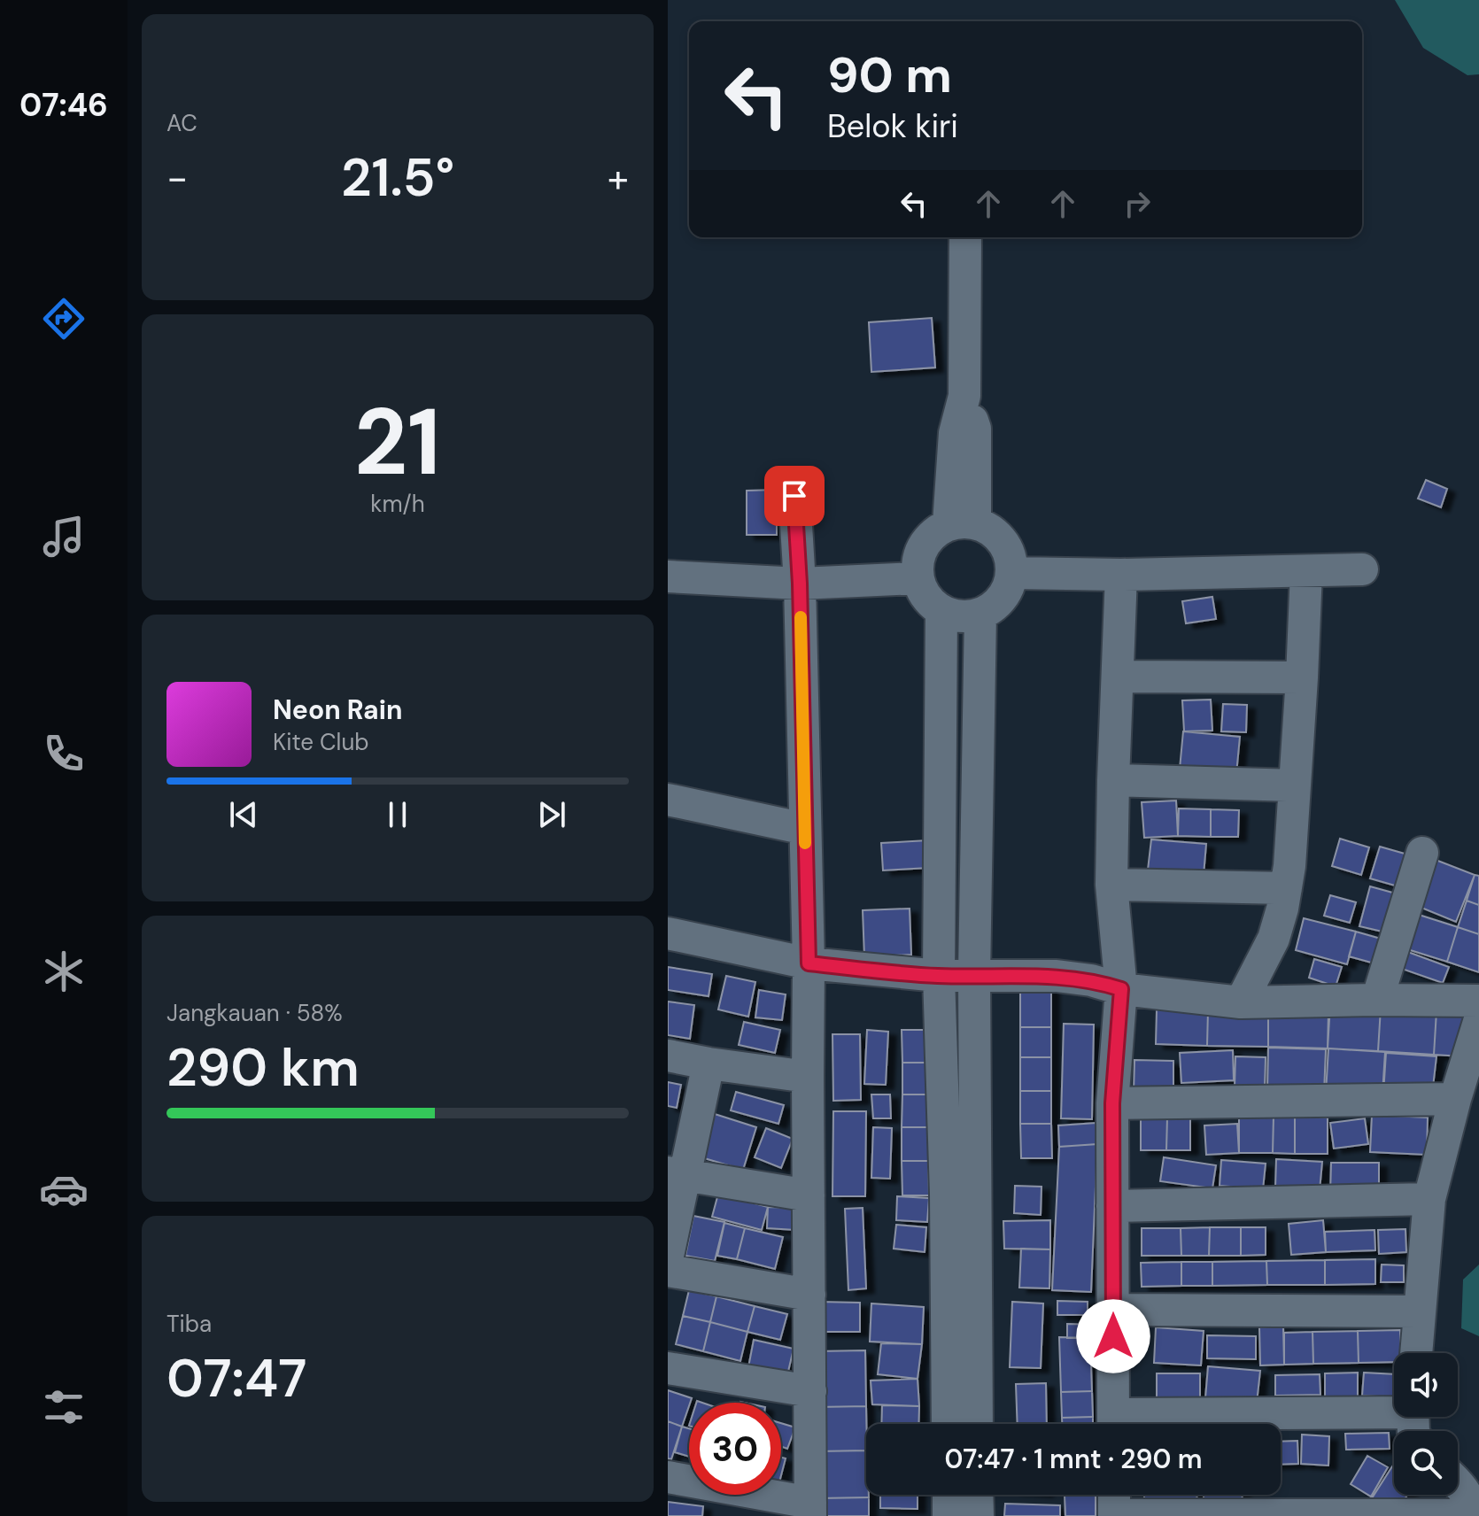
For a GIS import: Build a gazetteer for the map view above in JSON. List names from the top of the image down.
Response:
{
  "page": {
    "tabs": "07:46",
    "tile": [
      "AC",
      ["21", "km/h"],
      ["Jangkauan · 58%", "290 km"],
      ["Tiba", "07:47"]
    ],
    "turn": ["90 m", "Belok kiri"],
    "heat": ["−", "21.5°", "+"],
    "song": ["Neon Rain", "Kite Club"],
    "limit": "30",
    "trip": "07:47 · 1 mnt · 290 m"
  }
}
